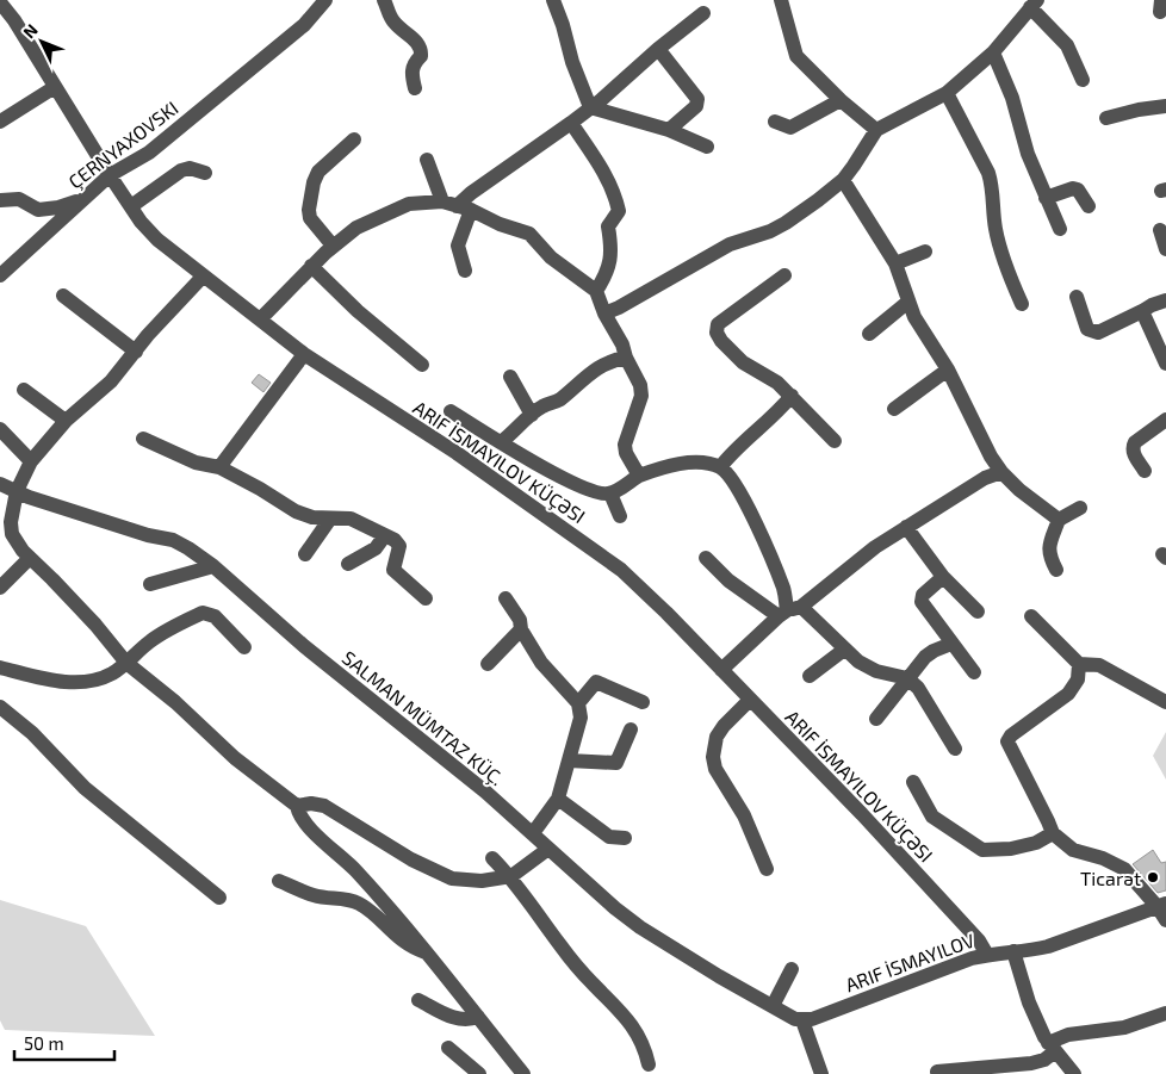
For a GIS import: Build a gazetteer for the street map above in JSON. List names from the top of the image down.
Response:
{
  "streets": {
    "street": ["ÇERNYAXOVSKI", "SALMAN MÜMTAZ KÜÇ."]
  },
  "places": ["Ticarət"],
  "scale_bar": "50 m",
  "north": "top left"
}
